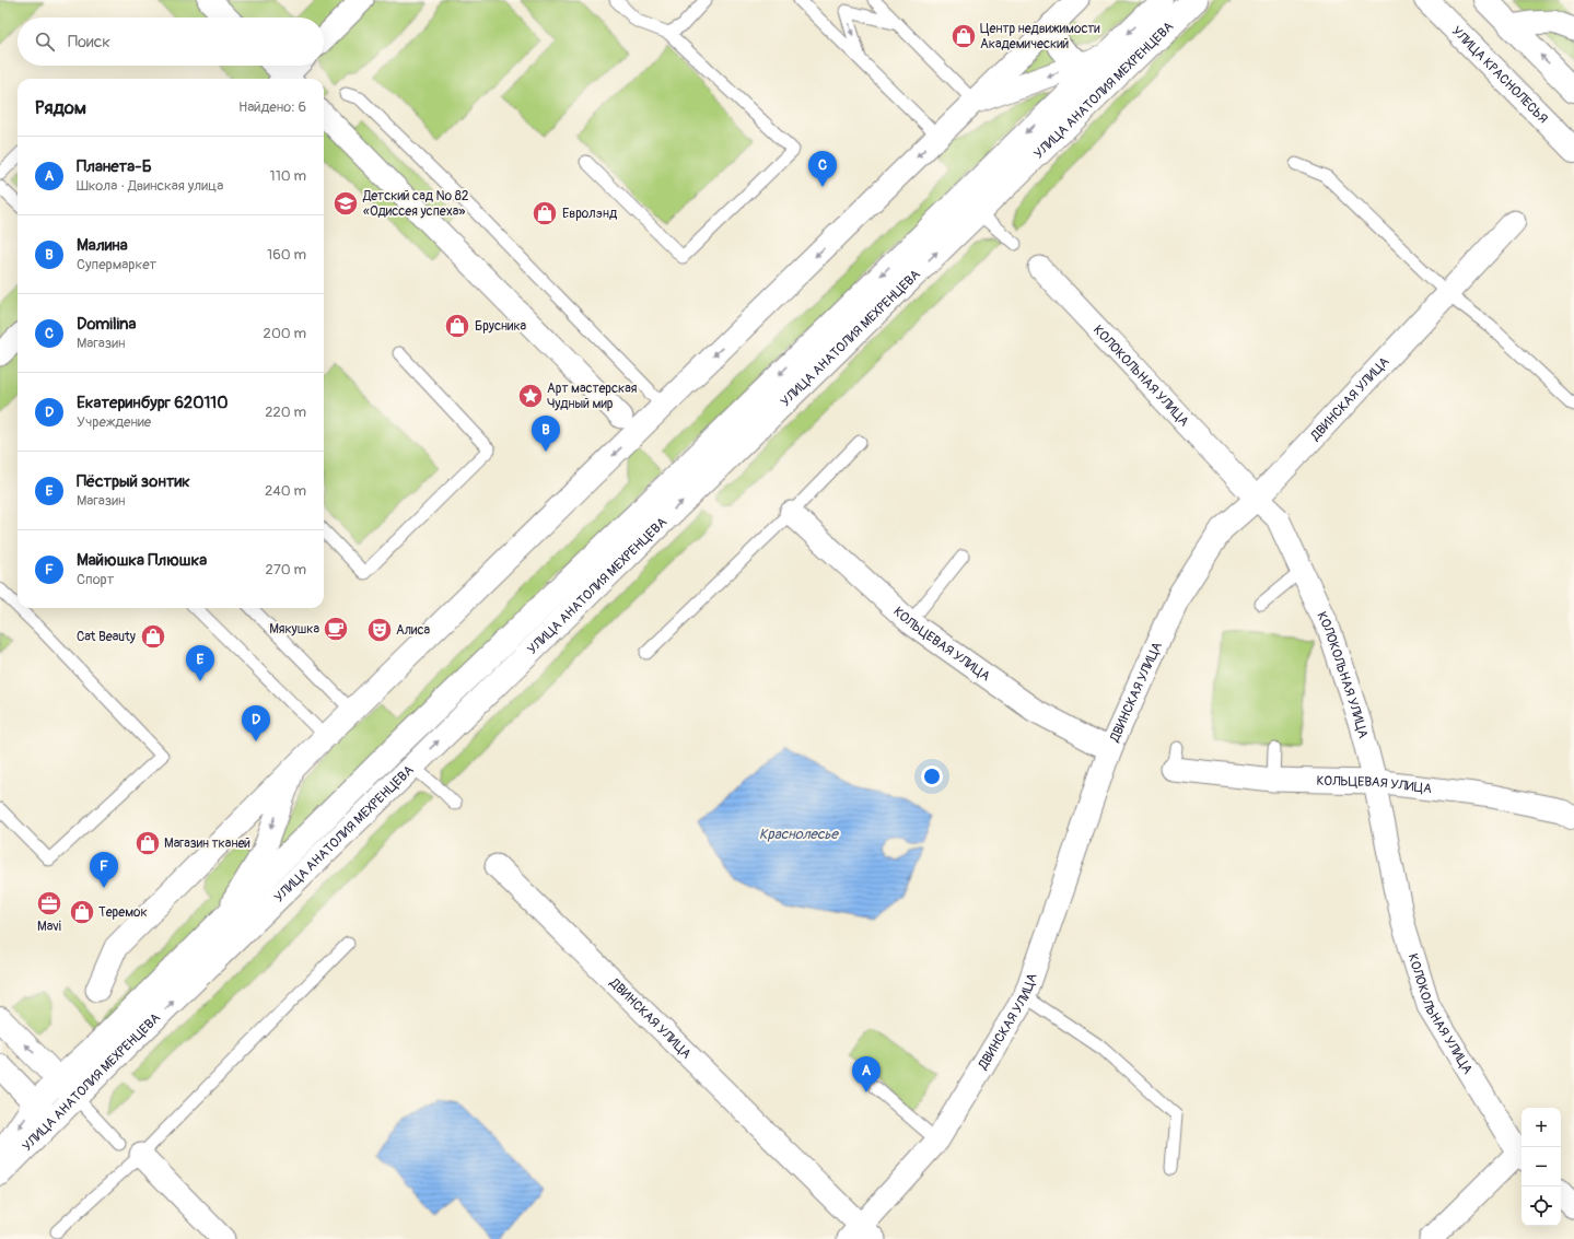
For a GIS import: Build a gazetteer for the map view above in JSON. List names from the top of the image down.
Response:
{
  "streets": {
    "street": [
      "УЛИЦА КРАСНОЛЕСЬЯ",
      "УЛИЦА АНАТОЛИЯ МЕХРЕНЦЕВА",
      "КОЛОКОЛЬНАЯ УЛИЦА",
      "ДВИНСКАЯ УЛИЦА",
      "КОЛЬЦЕВАЯ УЛИЦА"
    ]
  },
  "crossings": [
    ["КОЛОКОЛЬНАЯ УЛИЦА", "ДВИНСКАЯ УЛИЦА"],
    ["КОЛОКОЛЬНАЯ УЛИЦА", "КОЛЬЦЕВАЯ УЛИЦА"],
    ["ДВИНСКАЯ УЛИЦА", "КОЛЬЦЕВАЯ УЛИЦА"]
  ],
  "water": ["Краснолесье"],
  "places": {
    "shop": [
      "Центр недвижимости Академический",
      "Евролэнд",
      "Брусника",
      "Cat Beauty",
      "Магазин тканей",
      "Теремок"
    ],
    "school or university": ["Детский сад № 82 «Одиссея успеха»"],
    "place": ["Арт мастерская Чудный мир"],
    "cafe": ["Мякушка"],
    "theatre": ["Алиса"],
    "office": ["Mavi"]
  },
  "page": {
    "search": "Поиск",
    "heading": ["Рядом", "Найдено: 6"],
    "list": [
      {
        "mark": "A",
        "name": "Планета-Б",
        "note": "Школа · Двинская улица",
        "value": "110 m"
      },
      {
        "mark": "B",
        "name": "Малина",
        "note": "Супермаркет",
        "value": "160 m"
      },
      {
        "mark": "C",
        "name": "Domilina",
        "note": "Магазин",
        "value": "200 m"
      },
      {
        "mark": "D",
        "name": "Екатеринбург 620110",
        "note": "Учреждение",
        "value": "220 m"
      },
      {
        "mark": "E",
        "name": "Пёстрый зонтик",
        "note": "Магазин",
        "value": "240 m"
      },
      {
        "mark": "F",
        "name": "Майюшка Плюшка",
        "note": "Спорт",
        "value": "270 m"
      }
    ],
    "pins": [
      "C",
      "B",
      "E",
      "D",
      "F",
      "A"
    ],
    "map_buttons": ["+", "−"]
  }
}
